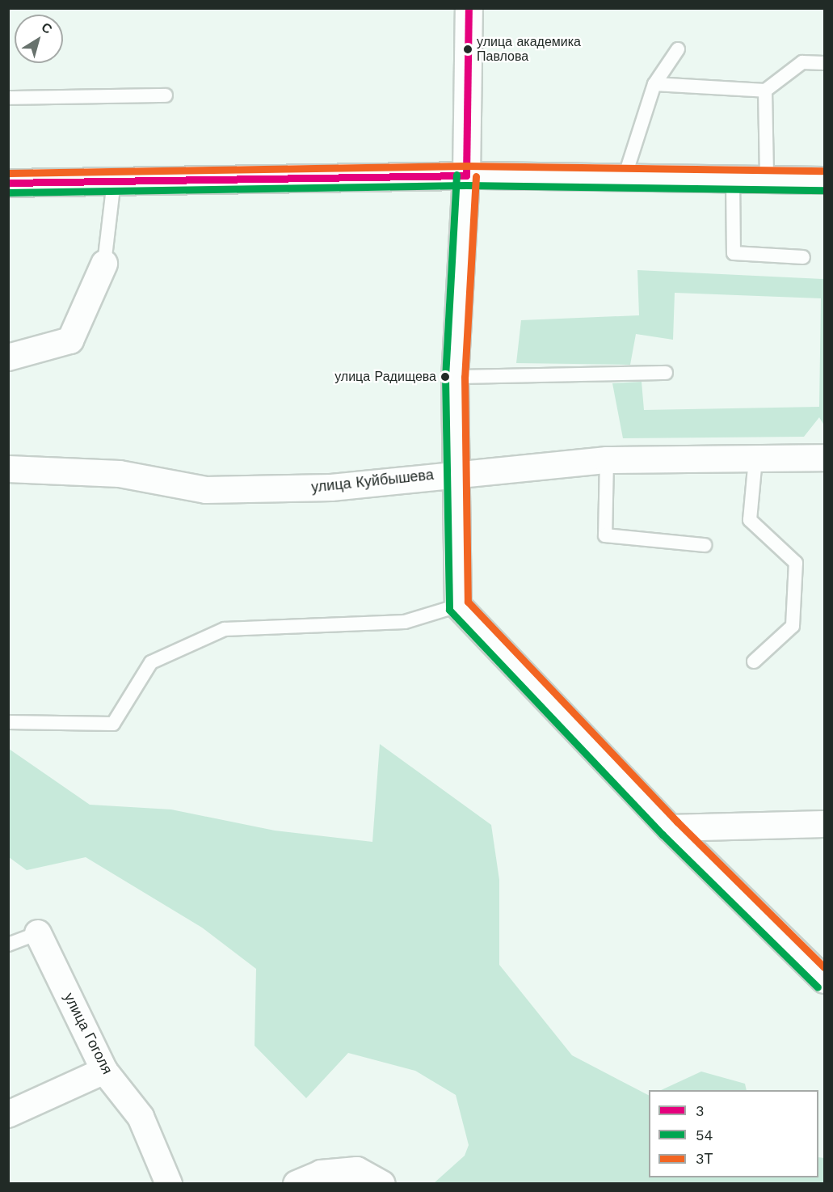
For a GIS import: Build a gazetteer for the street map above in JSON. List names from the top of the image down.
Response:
{
  "streets": {
    "street": ["улица Куйбышева", "улица Гоголя"]
  },
  "places": ["улица академика Павлова", "улица Радищева"],
  "lines": ["transit line 3", "transit line 3Т", "transit line 54"],
  "legend": ["3", "54", "3Т"],
  "north": "top right"
}
